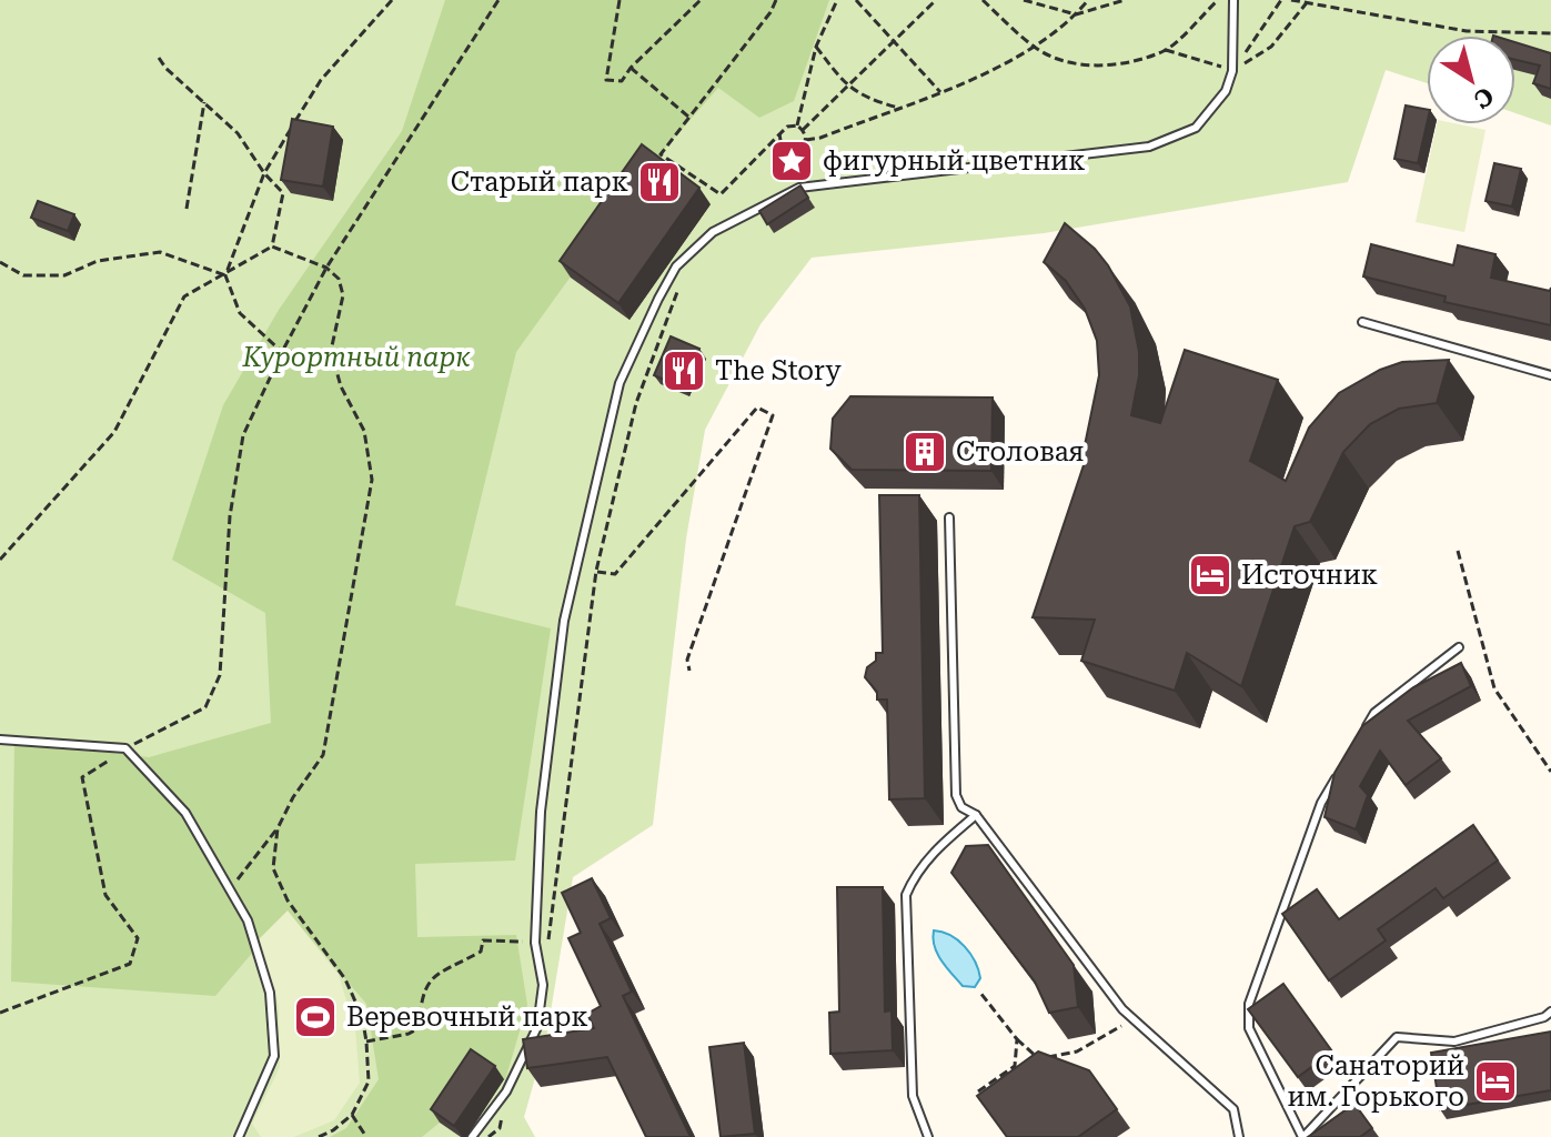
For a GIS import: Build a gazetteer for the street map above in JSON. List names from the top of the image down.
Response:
{
  "parks": ["Курортный парк"],
  "places": {
    "place": ["фигурный цветник"],
    "restaurant": ["Старый парк", "The Story"],
    "building": ["Столовая"],
    "hotel": ["Источник", "Санаторий им. Горького"],
    "sports": ["Веревочный парк"]
  },
  "north": "bottom right"
}
